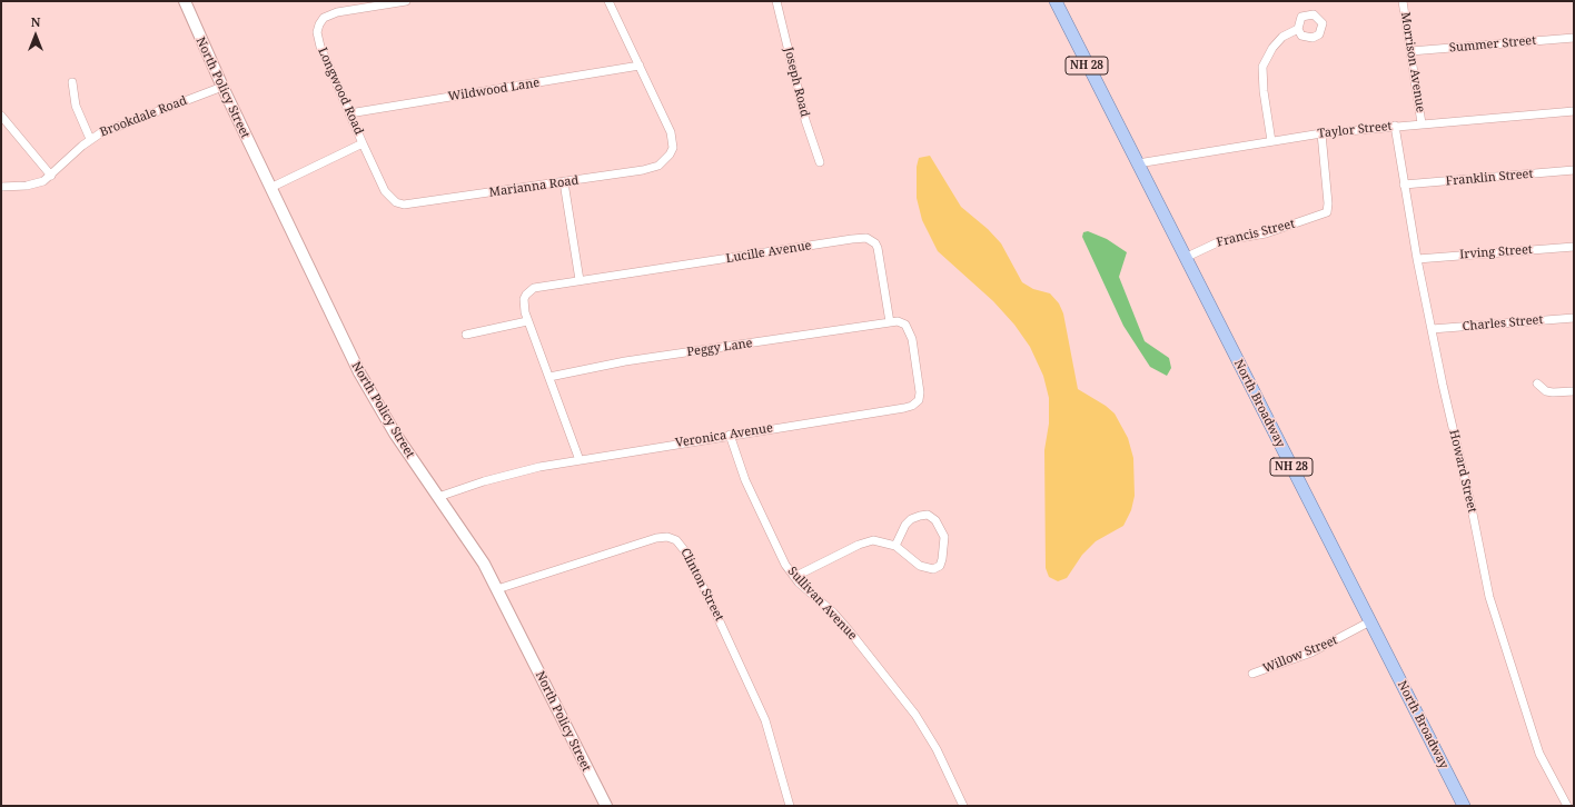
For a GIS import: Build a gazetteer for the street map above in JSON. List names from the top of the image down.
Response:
{
  "streets": {
    "main road": ["NH 28", "North Broadway"],
    "street": [
      "Summer Street",
      "Morrison Avenue",
      "Joseph Road",
      "North Policy Street",
      "Wildwood Lane",
      "Longwood Road",
      "Brookdale Road",
      "Taylor Street",
      "Franklin Street",
      "Marianna Road",
      "Francis Street",
      "Lucille Avenue",
      "Irving Street",
      "Charles Street",
      "Peggy Lane",
      "Veronica Avenue",
      "Howard Street",
      "Clinton Street",
      "Sullivan Avenue",
      "Willow Street"
    ]
  },
  "crossings": [
    ["Summer Street", "Morrison Avenue"],
    ["Morrison Avenue", "Taylor Street"],
    ["North Policy Street", "Brookdale Road"],
    ["North Policy Street", "Veronica Avenue"],
    ["North Policy Street", "Clinton Street"],
    ["Wildwood Lane", "Longwood Road"],
    ["Wildwood Lane", "Marianna Road"],
    ["Longwood Road", "Marianna Road"],
    ["Taylor Street", "Francis Street"],
    ["Taylor Street", "North Broadway"],
    ["Taylor Street", "Howard Street"],
    ["Franklin Street", "Howard Street"],
    ["Francis Street", "North Broadway"],
    ["Lucille Avenue", "Peggy Lane"],
    ["Lucille Avenue", "Veronica Avenue"],
    ["Irving Street", "Howard Street"],
    ["Charles Street", "Howard Street"],
    ["Peggy Lane", "Veronica Avenue"],
    ["North Broadway", "Willow Street"],
    ["Veronica Avenue", "Sullivan Avenue"]
  ],
  "north": "top"
}
